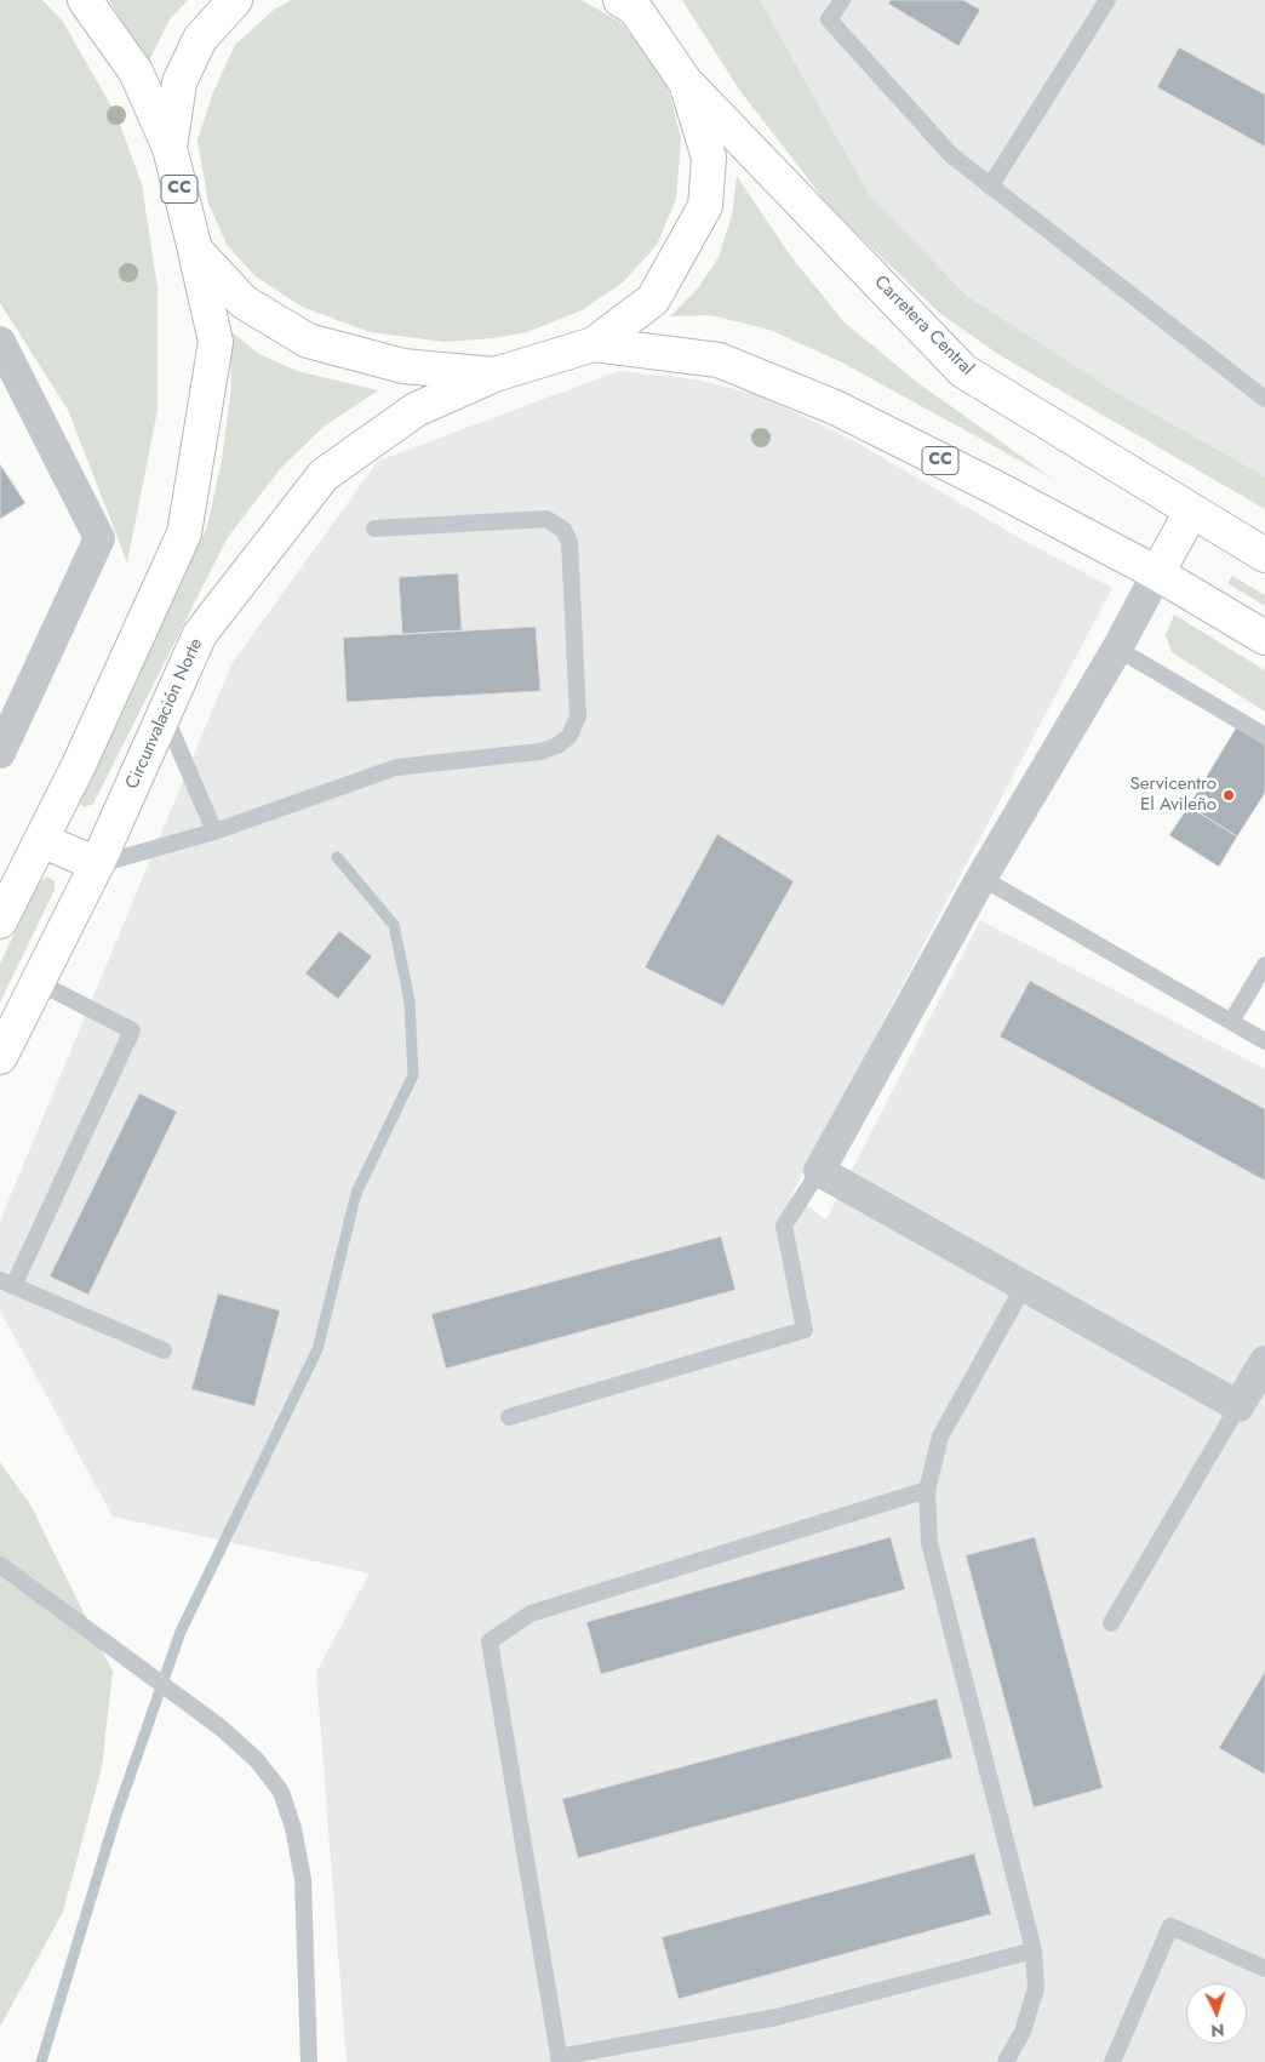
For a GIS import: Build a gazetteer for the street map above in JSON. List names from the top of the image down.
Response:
{
  "streets": {
    "main road": ["CC", "Carretera Central", "Circunvalación Norte"]
  },
  "crossings": [
    ["Carretera Central", "Circunvalación Norte"]
  ],
  "places": ["Servicentro El Avileño"],
  "north": "bottom"
}
